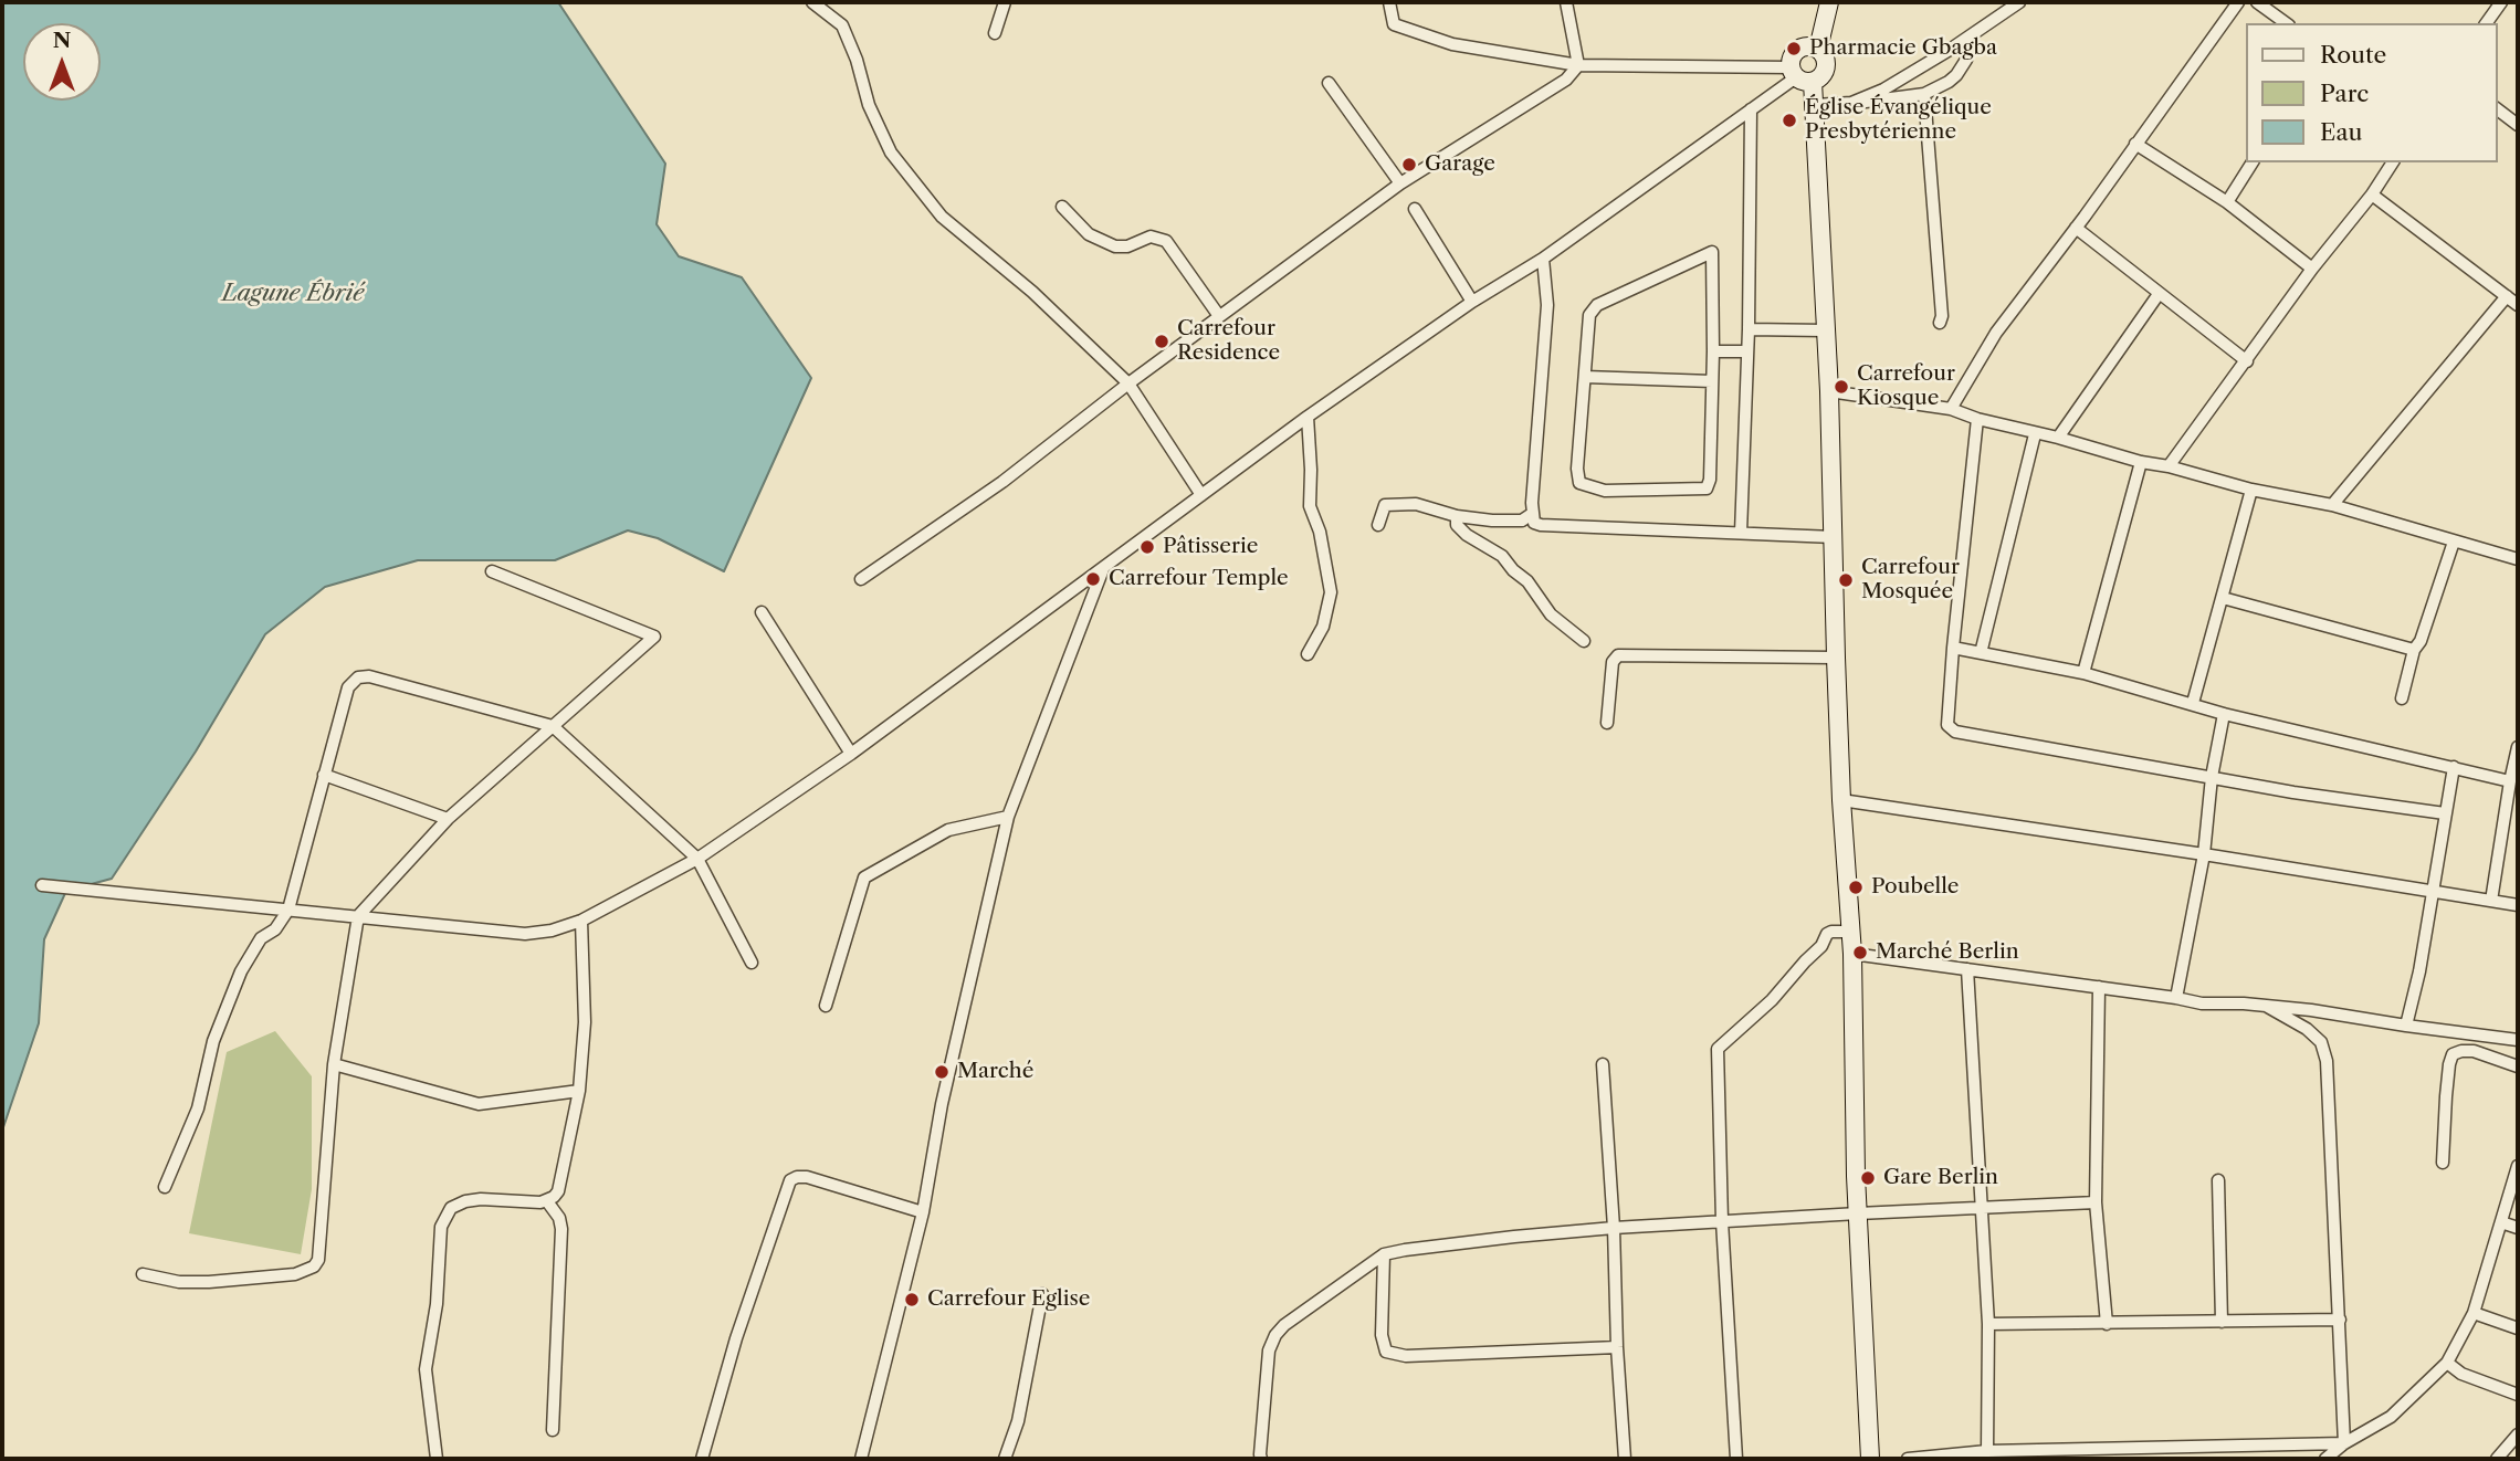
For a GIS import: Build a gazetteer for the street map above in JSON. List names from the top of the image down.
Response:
{
  "water": ["Lagune Ébrié"],
  "places": [
    "Pharmacie Gbagba",
    "Église Évangélique Presbytérienne",
    "Garage",
    "Carrefour Residence",
    "Carrefour Kiosque",
    "Pâtisserie",
    "Carrefour Temple",
    "Carrefour Mosquée",
    "Poubelle",
    "Marché Berlin",
    "Marché",
    "Gare Berlin",
    "Carrefour Eglise"
  ],
  "legend": ["Route", "Parc", "Eau"],
  "north": "top"
}
